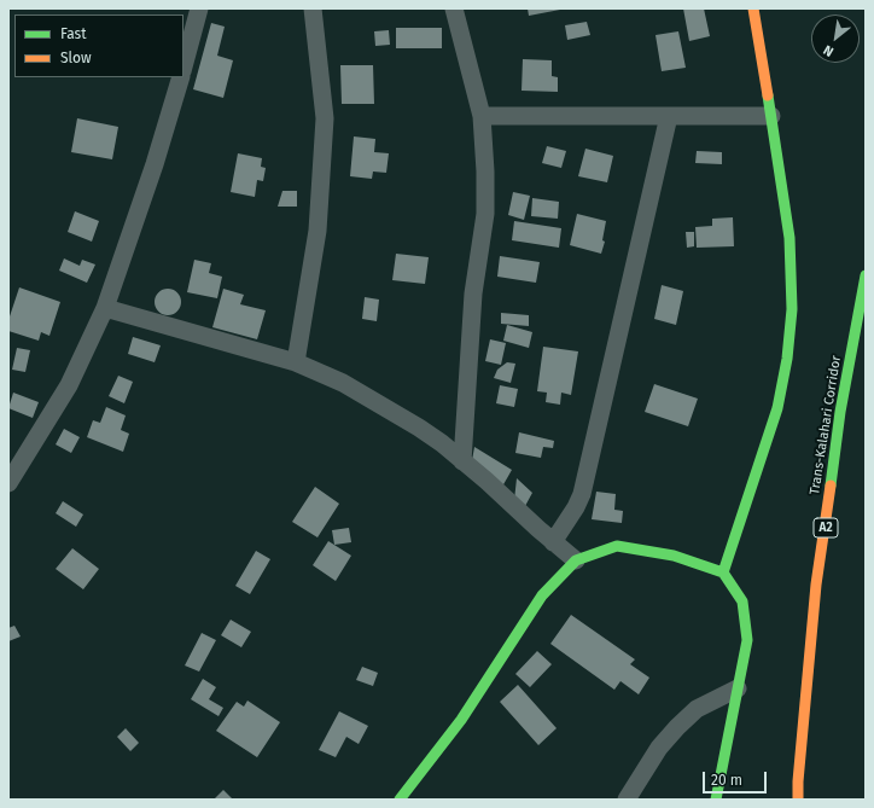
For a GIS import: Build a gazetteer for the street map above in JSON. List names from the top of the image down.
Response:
{
  "streets": {
    "main road": ["Trans-Kalahari Corridor", "A2"]
  },
  "legend": ["Fast", "Slow"],
  "scale_bar": "20 m",
  "north": "bottom left"
}
